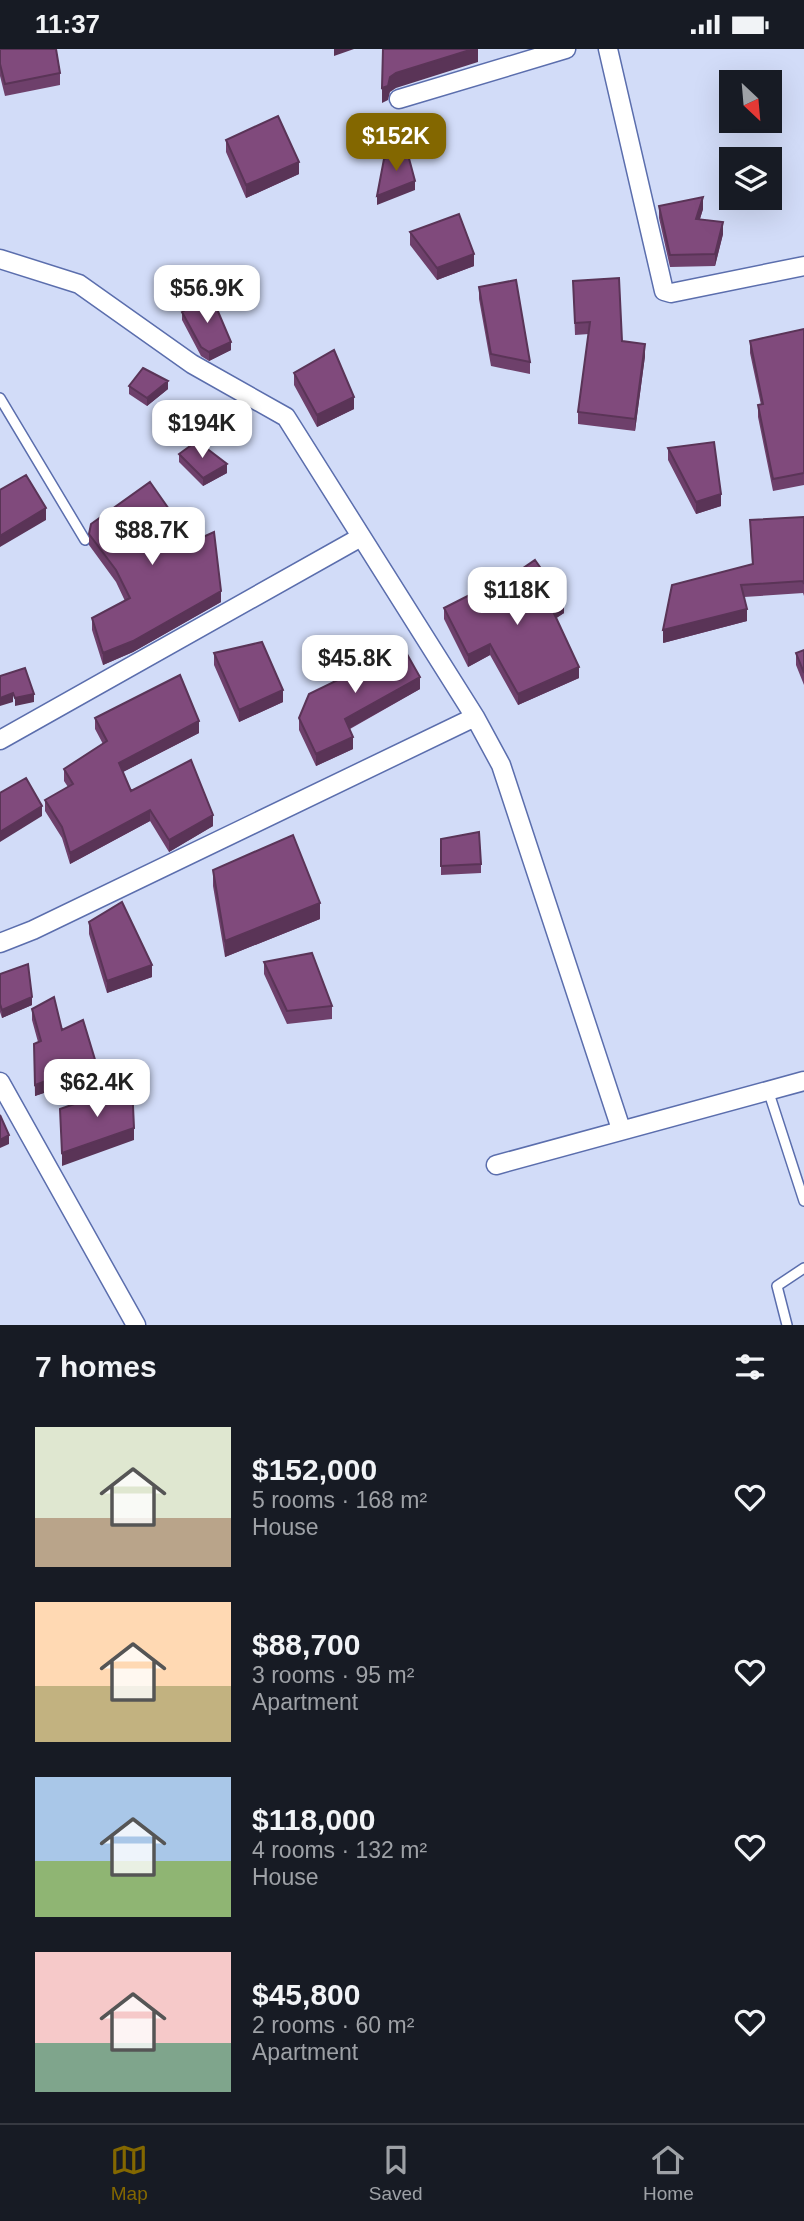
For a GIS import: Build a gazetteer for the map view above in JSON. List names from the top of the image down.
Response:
{
  "north": "bottom right",
  "page": {
    "status": "11:37",
    "price": [
      "$152K",
      "$56.9K",
      "$194K",
      "$88.7K",
      "$118K",
      "$45.8K",
      "$62.4K"
    ],
    "heading": "7 homes",
    "list": [
      {
        "name": "$152,000",
        "note": "5 rooms · 168 m² · House"
      },
      {
        "name": "$88,700",
        "note": "3 rooms · 95 m² · Apartment"
      },
      {
        "name": "$118,000",
        "note": "4 rooms · 132 m² · House"
      },
      {
        "name": "$45,800",
        "note": "2 rooms · 60 m² · Apartment"
      }
    ],
    "tabs": ["Map", "Saved", "Home"]
  }
}
